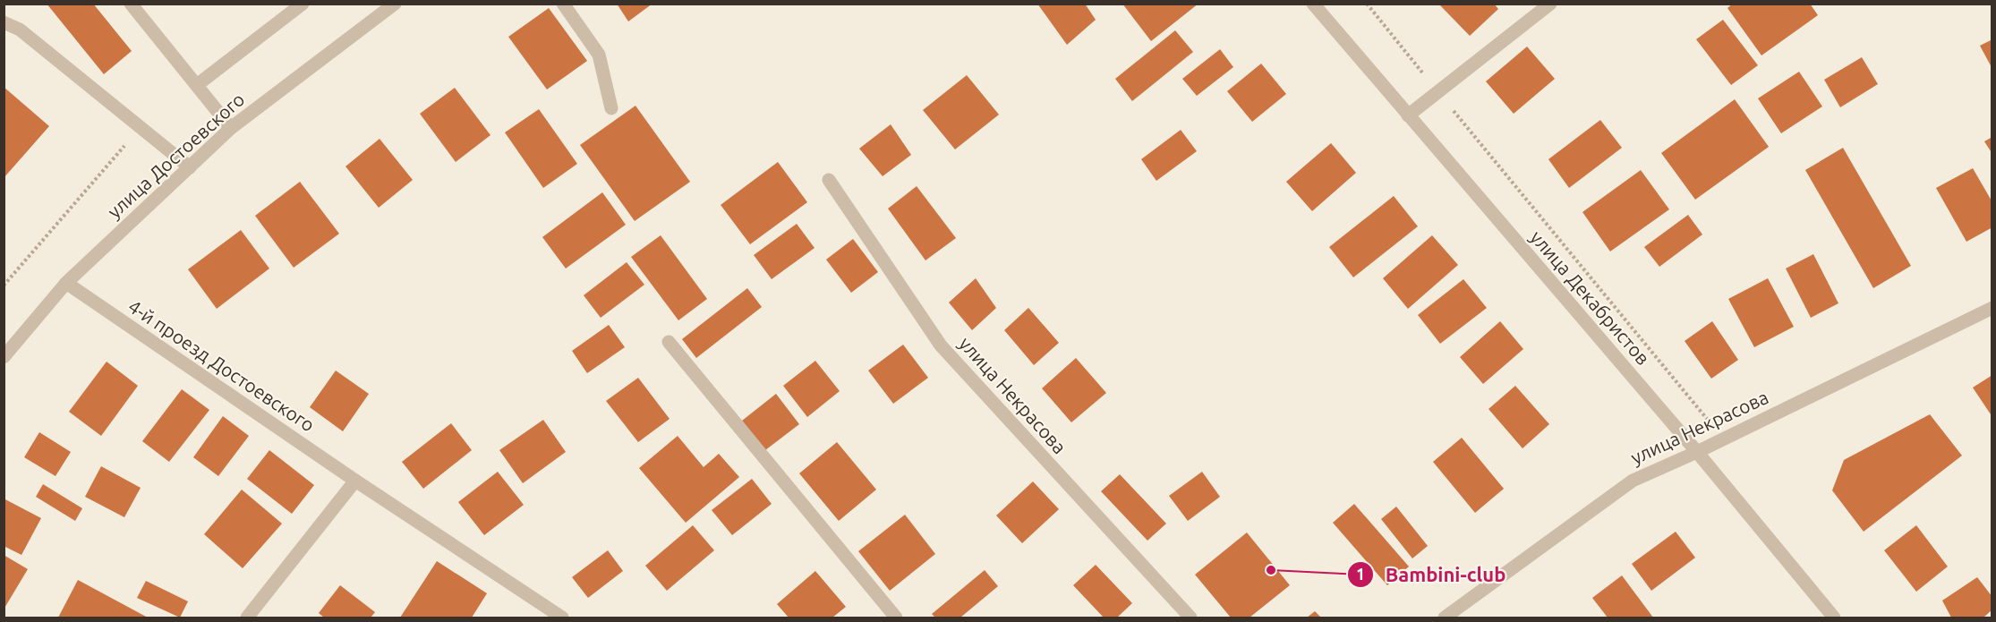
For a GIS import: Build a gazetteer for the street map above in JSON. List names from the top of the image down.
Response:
{
  "streets": {
    "street": [
      "улица Достоевского",
      "улица Декабристов",
      "4-й проезд Достоевского",
      "улица Некрасова"
    ]
  },
  "crossings": [
    ["улица Достоевского", "4-й проезд Достоевского"],
    ["улица Декабристов", "улица Некрасова"]
  ],
  "places": ["Bambini-club"]
}
